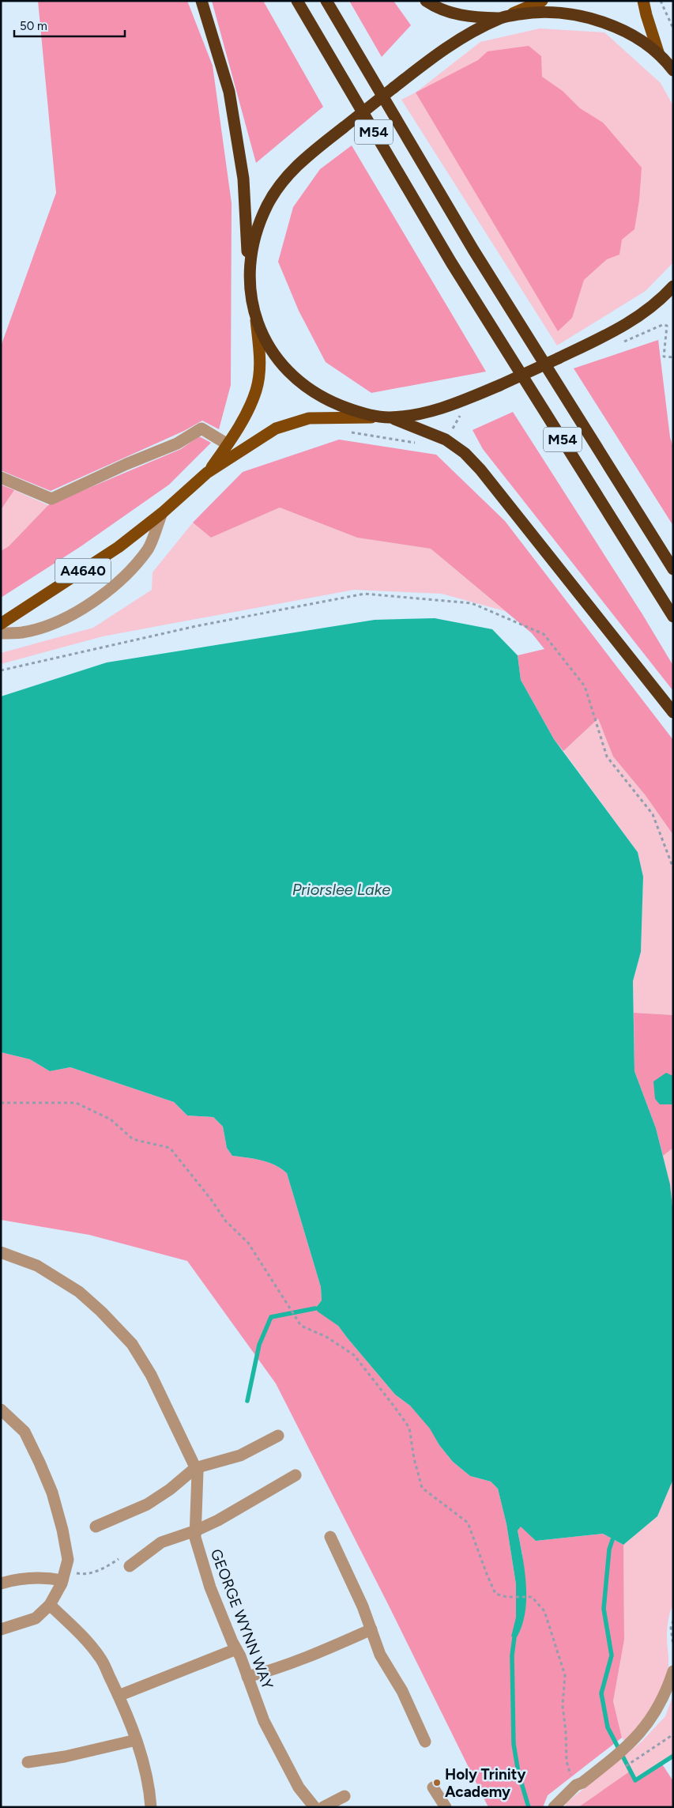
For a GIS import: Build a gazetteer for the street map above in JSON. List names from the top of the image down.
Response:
{
  "streets": {
    "highway": ["M54"],
    "main road": ["A4640"],
    "street": ["GEORGE WYNN WAY"]
  },
  "water": ["Priorslee Lake"],
  "places": ["Holy Trinity Academy"],
  "scale_bar": "50 m"
}
